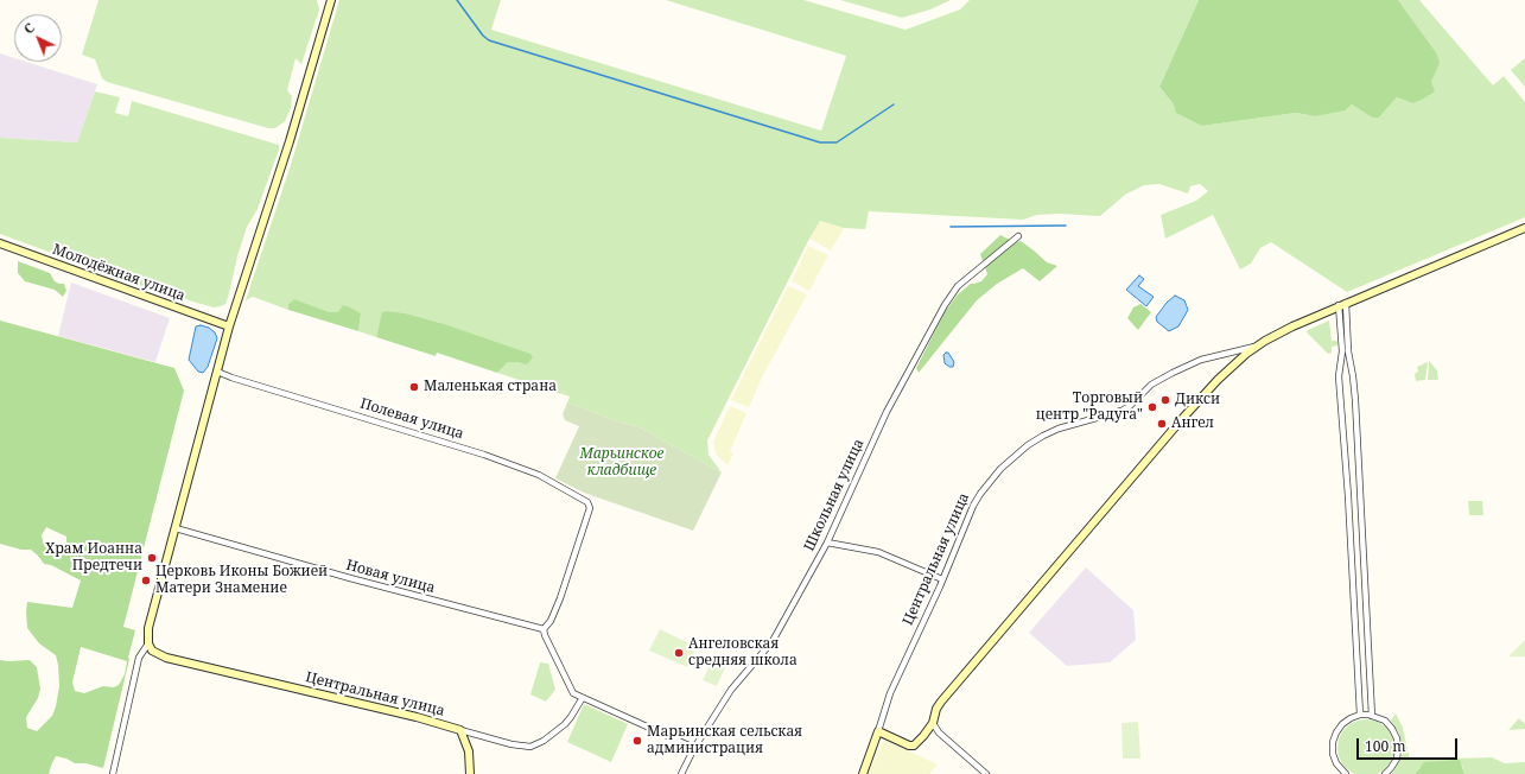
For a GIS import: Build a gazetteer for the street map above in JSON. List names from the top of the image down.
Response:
{
  "streets": {
    "street": [
      "Молодёжная улица",
      "Полевая улица",
      "Школьная улица",
      "Центральная улица",
      "Новая улица"
    ]
  },
  "crossings": [
    ["Полевая улица", "Новая улица"]
  ],
  "parks": ["Марьинское кладбище"],
  "places": [
    "Маленькая страна",
    "Дикси",
    "Торговый центр \"Радуга\"",
    "Ангел",
    "Храм Иоанна Предтечи",
    "Церковь Иконы Божией Матери Знамение",
    "Ангеловская средняя школа",
    "Марьинская сельская администрация"
  ],
  "scale_bar": "100 m",
  "north": "top left"
}
